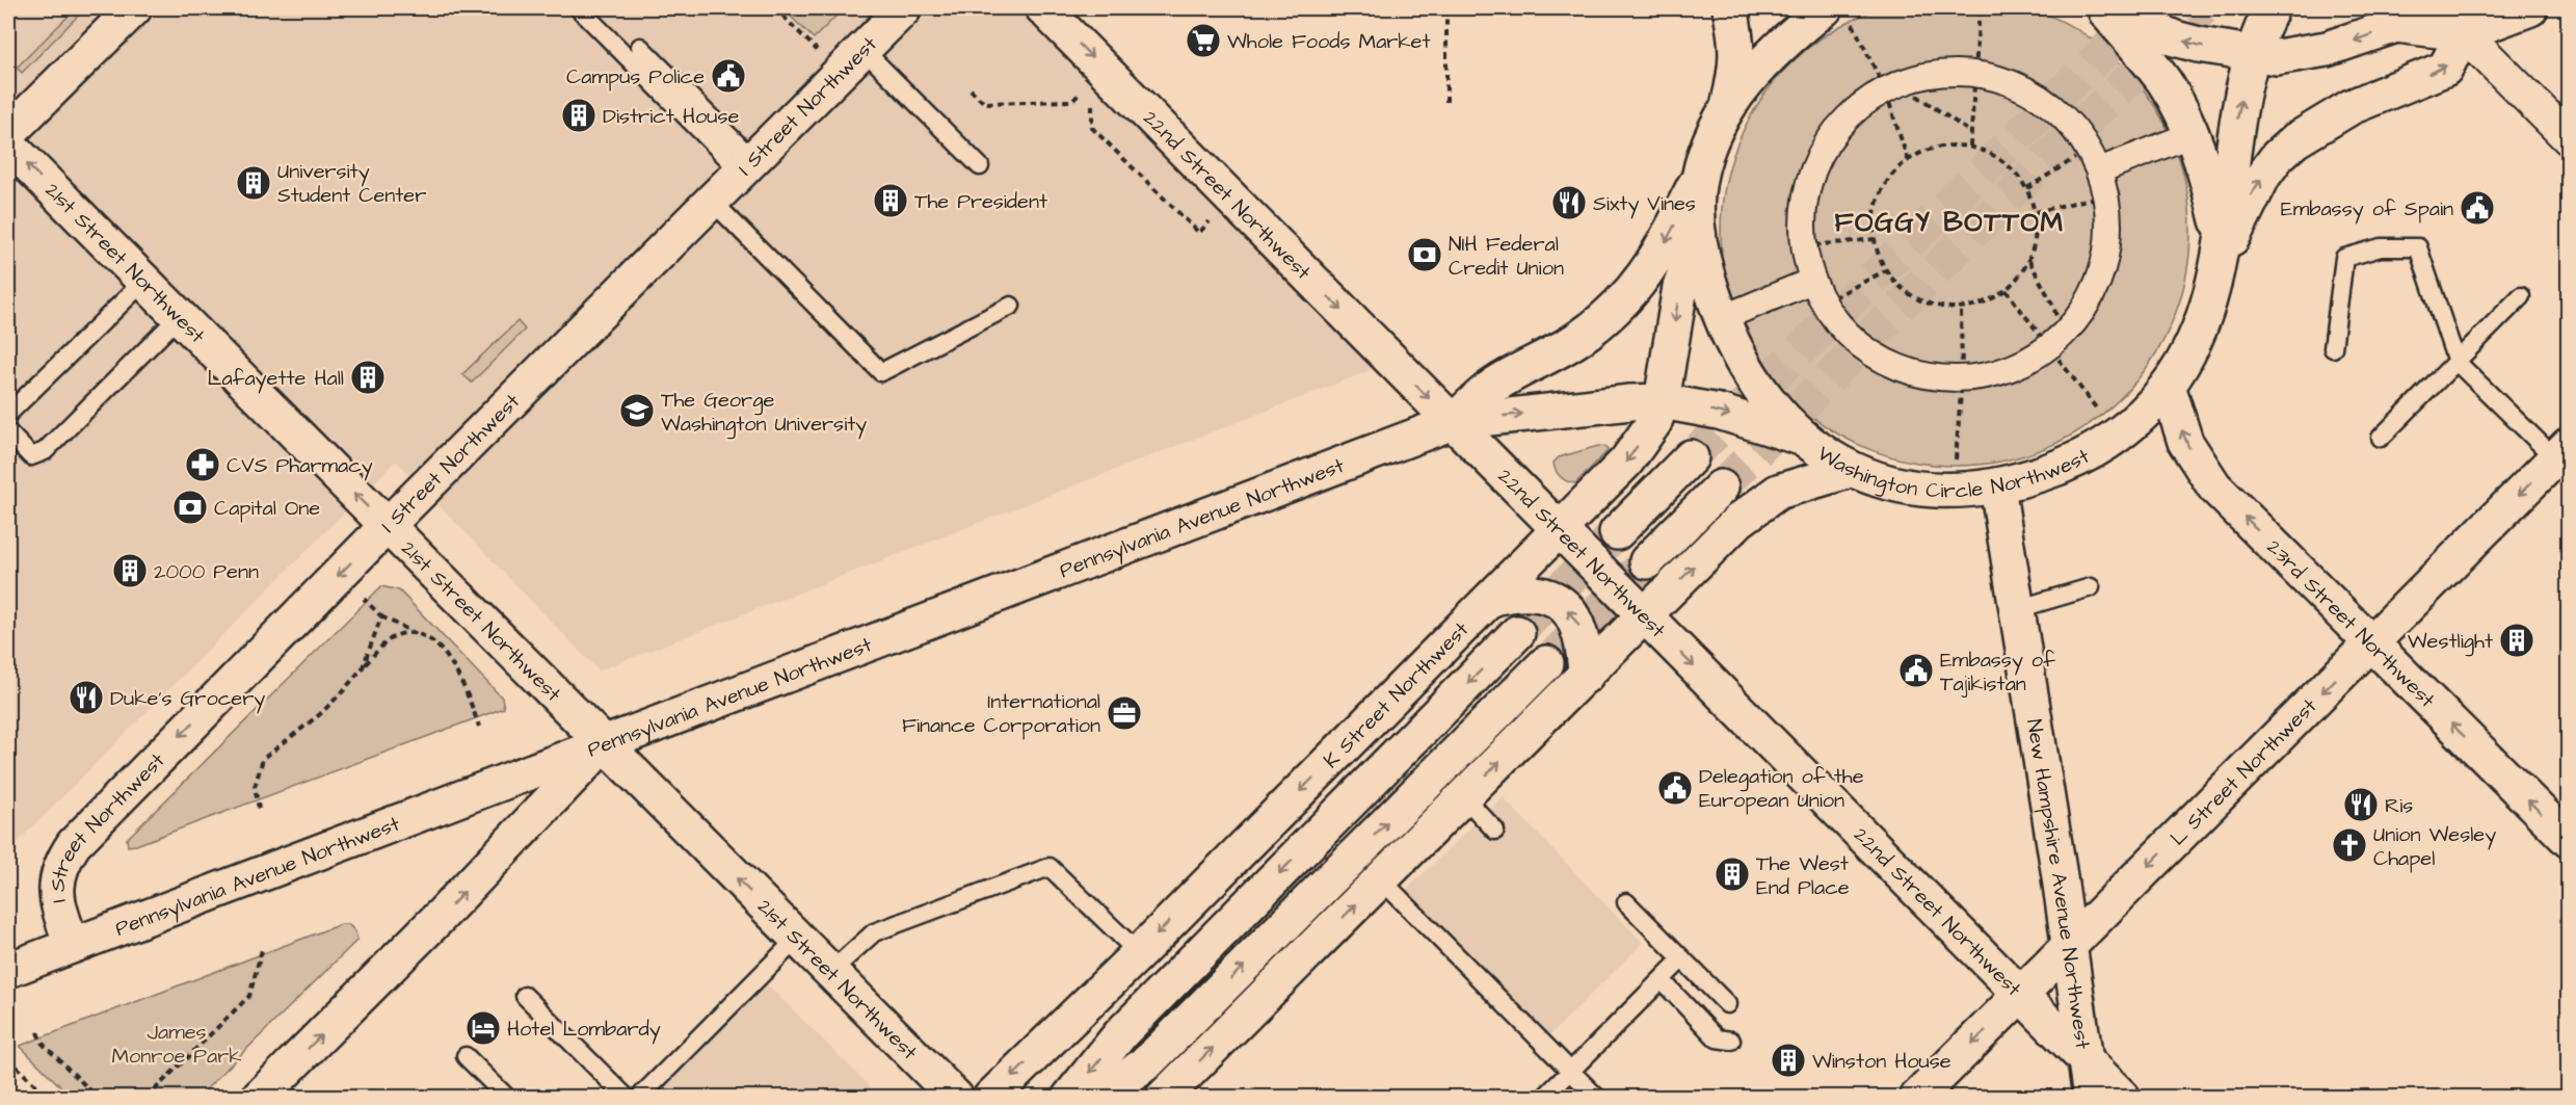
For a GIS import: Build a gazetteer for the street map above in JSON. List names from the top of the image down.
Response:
{
  "streets": {
    "main road": [
      "I Street Northwest",
      "22nd Street Northwest",
      "21st Street Northwest",
      "Washington Circle Northwest",
      "Pennsylvania Avenue Northwest",
      "23rd Street Northwest",
      "K Street Northwest",
      "L Street Northwest",
      "New Hampshire Avenue Northwest"
    ]
  },
  "crossings": [
    ["I Street Northwest", "21st Street Northwest"],
    ["I Street Northwest", "Pennsylvania Avenue Northwest"],
    ["22nd Street Northwest", "Pennsylvania Avenue Northwest"],
    ["22nd Street Northwest", "K Street Northwest"],
    ["22nd Street Northwest", "L Street Northwest"],
    ["22nd Street Northwest", "New Hampshire Avenue Northwest"],
    ["21st Street Northwest", "Pennsylvania Avenue Northwest"],
    ["Washington Circle Northwest", "Pennsylvania Avenue Northwest"],
    ["Washington Circle Northwest", "23rd Street Northwest"],
    ["Washington Circle Northwest", "K Street Northwest"],
    ["Washington Circle Northwest", "New Hampshire Avenue Northwest"],
    ["Pennsylvania Avenue Northwest", "K Street Northwest"],
    ["23rd Street Northwest", "L Street Northwest"],
    ["L Street Northwest", "New Hampshire Avenue Northwest"]
  ],
  "one_way": [
    "I Street Northwest",
    "22nd Street Northwest",
    "21st Street Northwest",
    "23rd Street Northwest",
    "L Street Northwest"
  ],
  "districts": ["FOGGY BOTTOM"],
  "parks": ["James Monroe Park"],
  "places": {
    "supermarket": ["Whole Foods Market"],
    "public building": [
      "Campus Police",
      "Embassy of Spain",
      "Embassy of Tajikistan",
      "Delegation of the European Union"
    ],
    "building": [
      "District House",
      "University Student Center",
      "The President",
      "Lafayette Hall",
      "2000 Penn",
      "Westlight",
      "The West End Place",
      "Winston House"
    ],
    "restaurant": ["Sixty Vines", "Duke's Grocery", "Ris"],
    "bank": ["NIH Federal Credit Union", "Capital One"],
    "school or university": ["The George Washington University"],
    "pharmacy": ["CVS Pharmacy"],
    "office": ["International Finance Corporation"],
    "church": ["Union Wesley Chapel"],
    "hotel": ["Hotel Lombardy"]
  }
}
